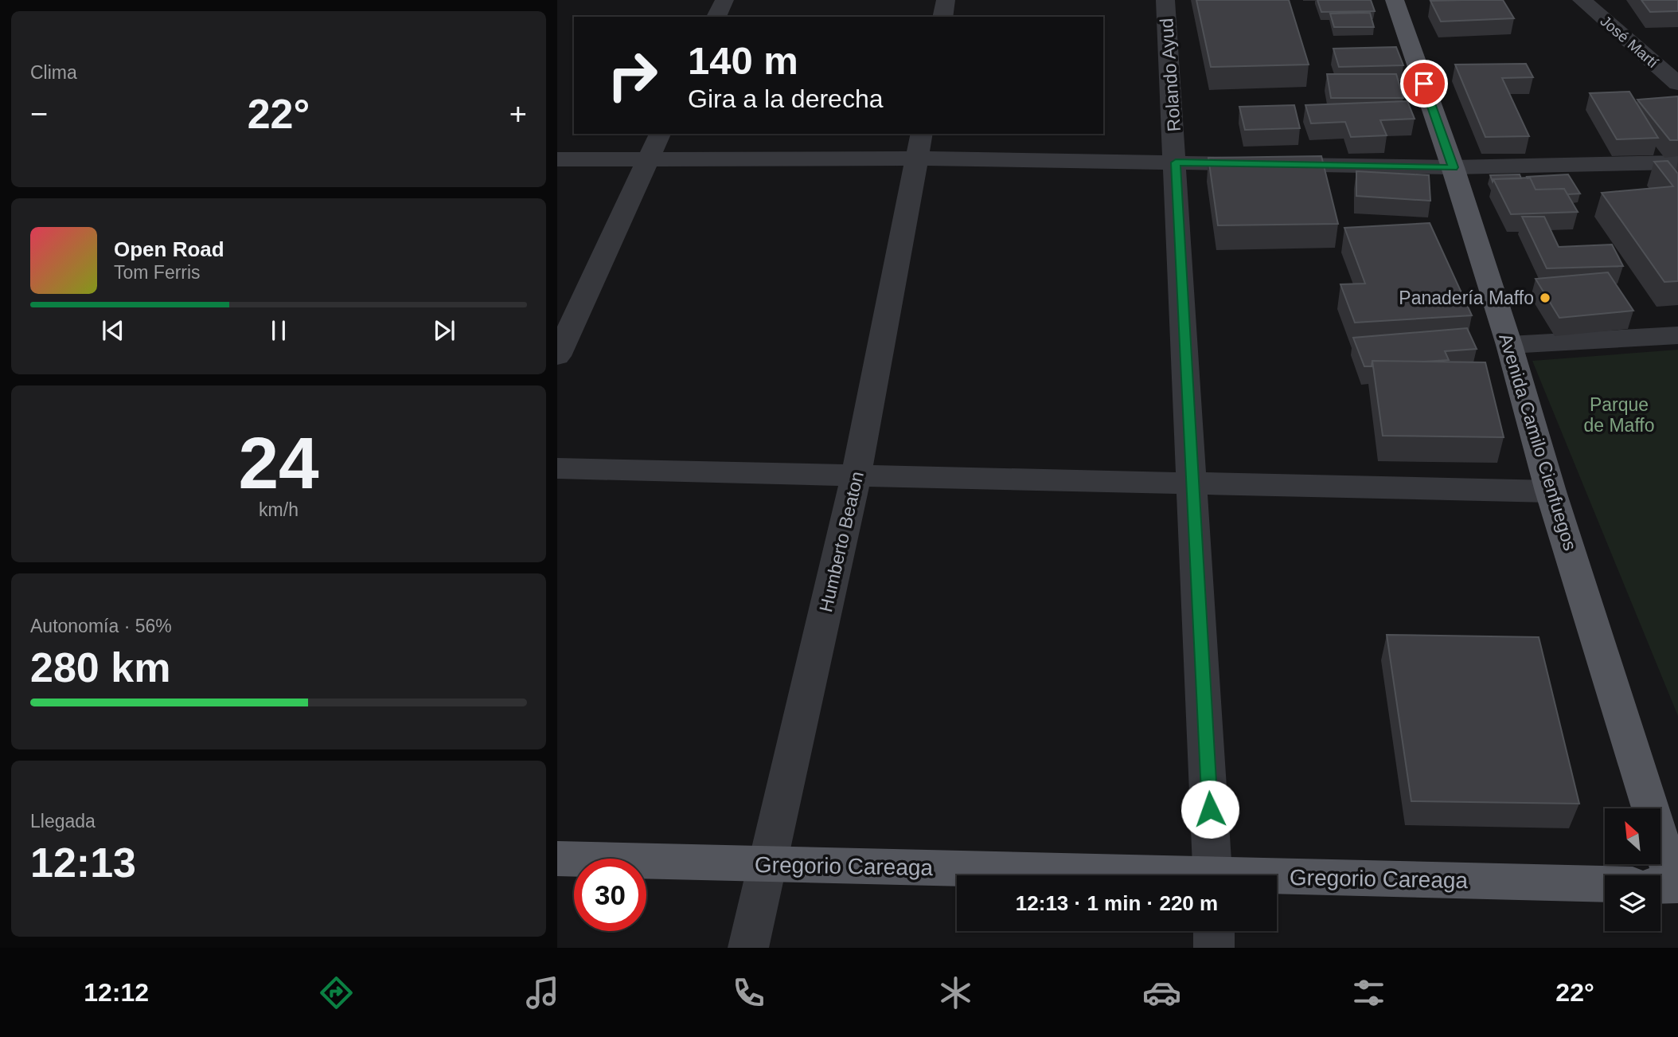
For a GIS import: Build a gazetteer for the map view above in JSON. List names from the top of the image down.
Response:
{
  "streets": {
    "main road": ["Avenida Camilo Cienfuegos", "Gregorio Careaga"],
    "street": ["José Martí", "Rolando Ayud", "Humberto Beaton"]
  },
  "crossings": [
    ["Humberto Beaton", "Gregorio Careaga"]
  ],
  "parks": ["Parque de Maffo"],
  "places": ["Panadería Maffo"],
  "north": "top left",
  "page": {
    "tile": [
      "Clima",
      ["24", "km/h"],
      ["Autonomía · 56%", "280 km"],
      ["Llegada", "12:13"]
    ],
    "turn": ["140 m", "Gira a la derecha"],
    "heat": ["−", "22°", "+"],
    "song": ["Open Road", "Tom Ferris"],
    "limit": "30",
    "trip": "12:13 · 1 min · 220 m",
    "tabs": ["12:12", "22°"]
  }
}
